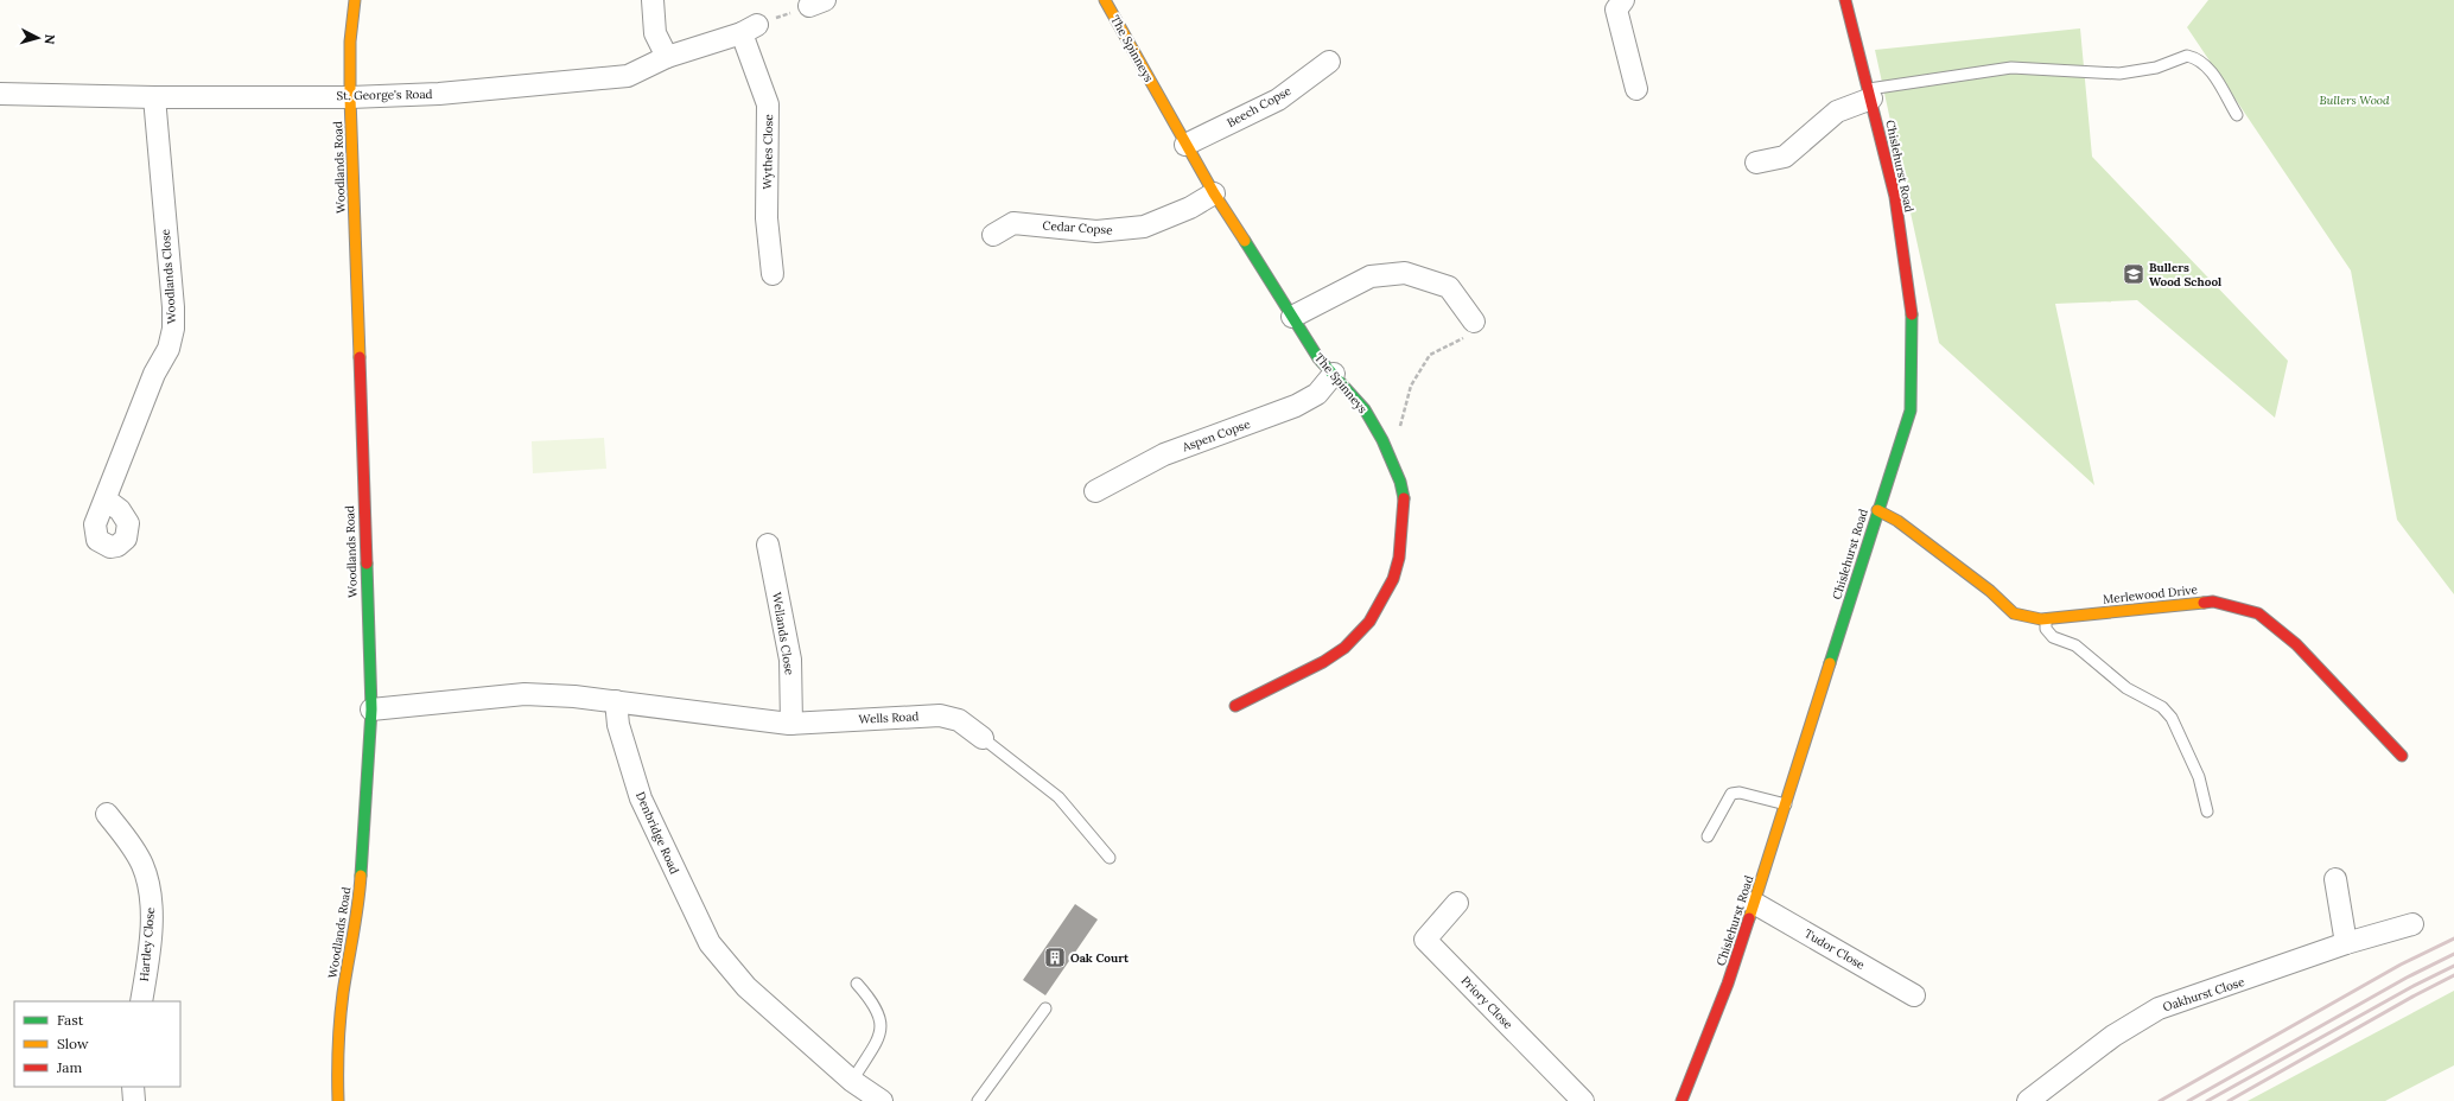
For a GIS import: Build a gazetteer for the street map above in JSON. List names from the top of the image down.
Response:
{
  "streets": {
    "street": [
      "The Spinneys",
      "St. George's Road",
      "Beech Copse",
      "Wythes Close",
      "Chislehurst Road",
      "Woodlands Road",
      "Cedar Copse",
      "Woodlands Close",
      "Aspen Copse",
      "Merlewood Drive",
      "Wellands Close",
      "Wells Road",
      "Denbridge Road",
      "Hartley Close",
      "Tudor Close",
      "Oakhurst Close",
      "Priory Close"
    ]
  },
  "crossings": [
    ["The Spinneys", "Beech Copse"],
    ["The Spinneys", "Cedar Copse"],
    ["The Spinneys", "Aspen Copse"],
    ["St. George's Road", "Wythes Close"],
    ["St. George's Road", "Woodlands Road"],
    ["St. George's Road", "Woodlands Close"],
    ["Chislehurst Road", "Merlewood Drive"],
    ["Chislehurst Road", "Tudor Close"],
    ["Wellands Close", "Wells Road"],
    ["Wells Road", "Denbridge Road"]
  ],
  "parks": ["Bullers Wood"],
  "places": {
    "school or university": ["Bullers Wood School"],
    "building": ["Oak Court"]
  },
  "legend": ["Fast", "Slow", "Jam"],
  "north": "right"
}
